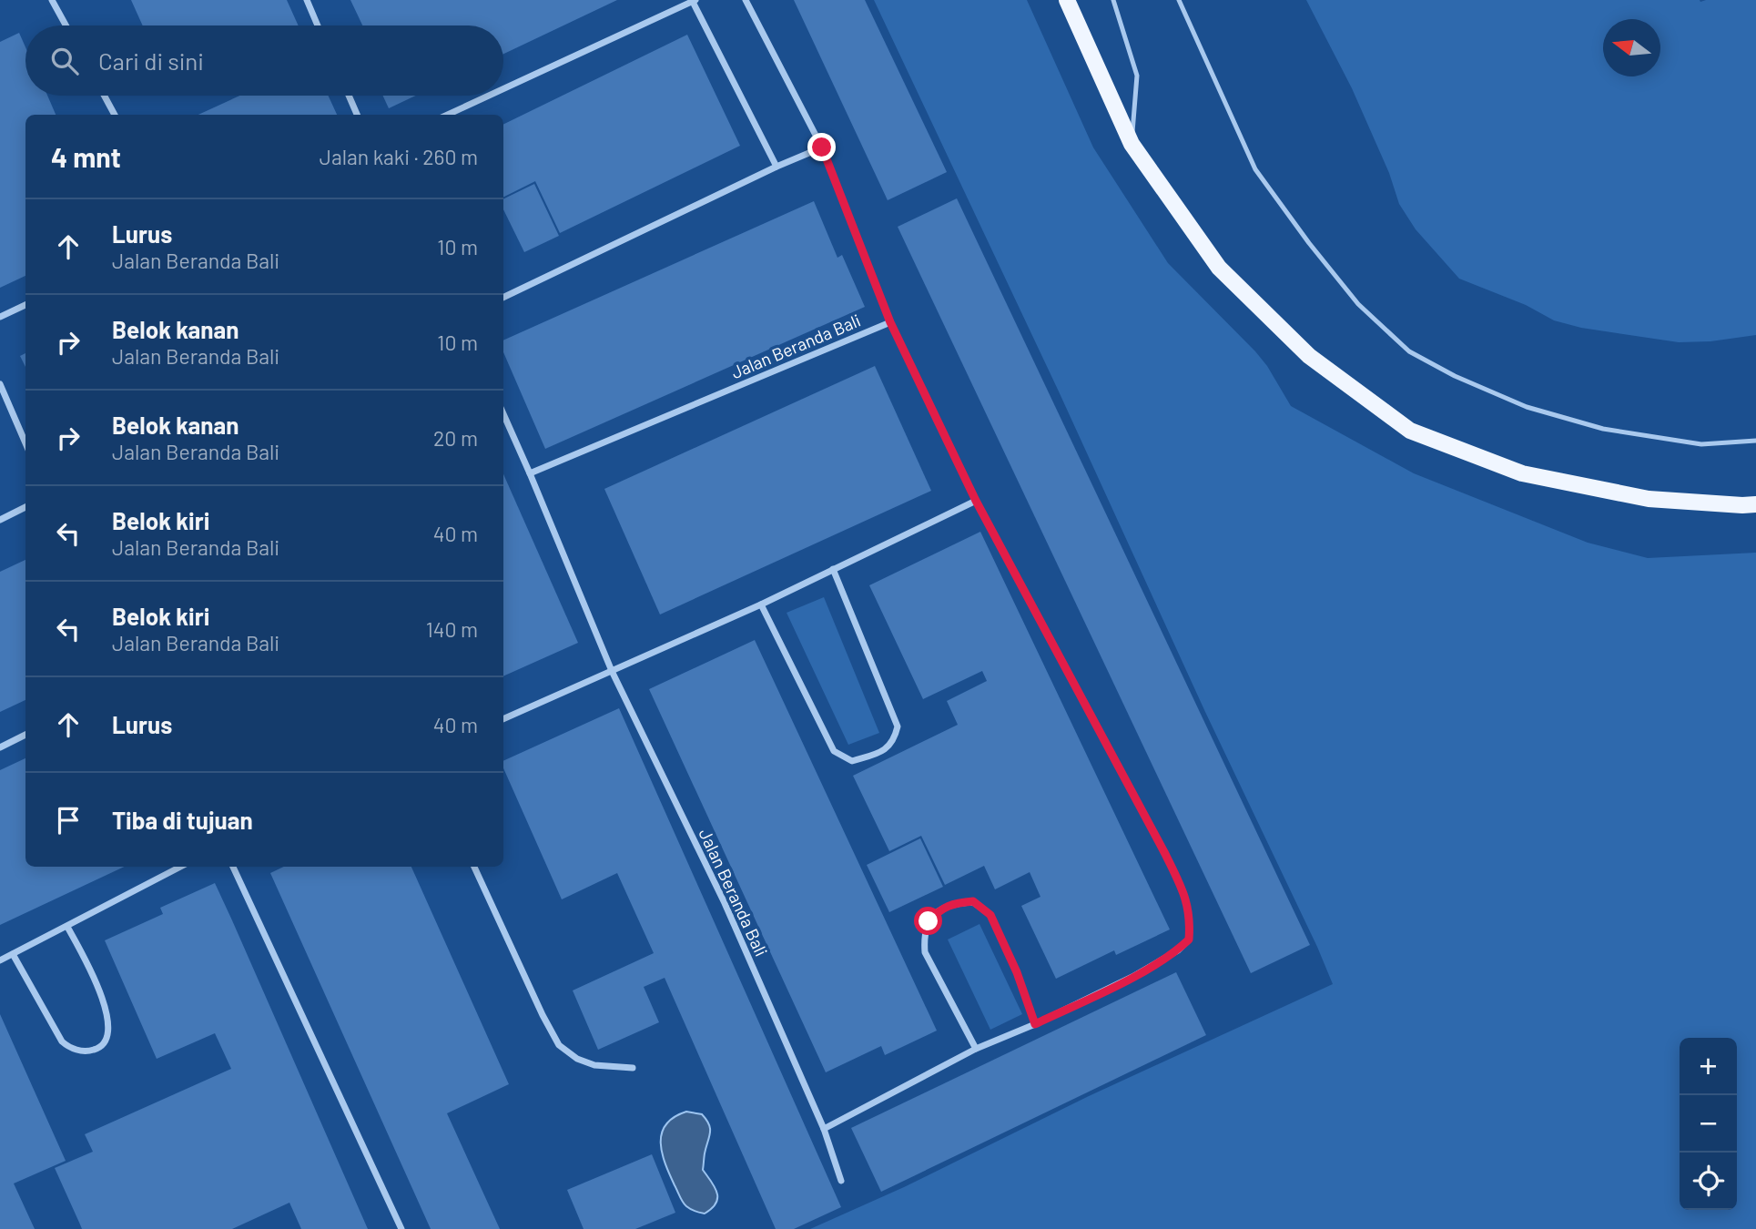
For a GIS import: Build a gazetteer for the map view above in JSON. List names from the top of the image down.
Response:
{
  "streets": {
    "street": ["Jalan Beranda Bali"]
  },
  "north": "left",
  "page": {
    "search": "Cari di sini",
    "heading": ["4 mnt", "Jalan kaki · 260 m"],
    "list": [
      ["Lurus", "Jalan Beranda Bali", "10 m"],
      ["Belok kanan", "Jalan Beranda Bali", "10 m"],
      ["Belok kanan", "Jalan Beranda Bali", "20 m"],
      ["Belok kiri", "Jalan Beranda Bali", "40 m"],
      ["Belok kiri", "Jalan Beranda Bali", "140 m"],
      ["Lurus", "40 m"],
      "Tiba di tujuan"
    ],
    "map_buttons": ["+", "−"]
  }
}
